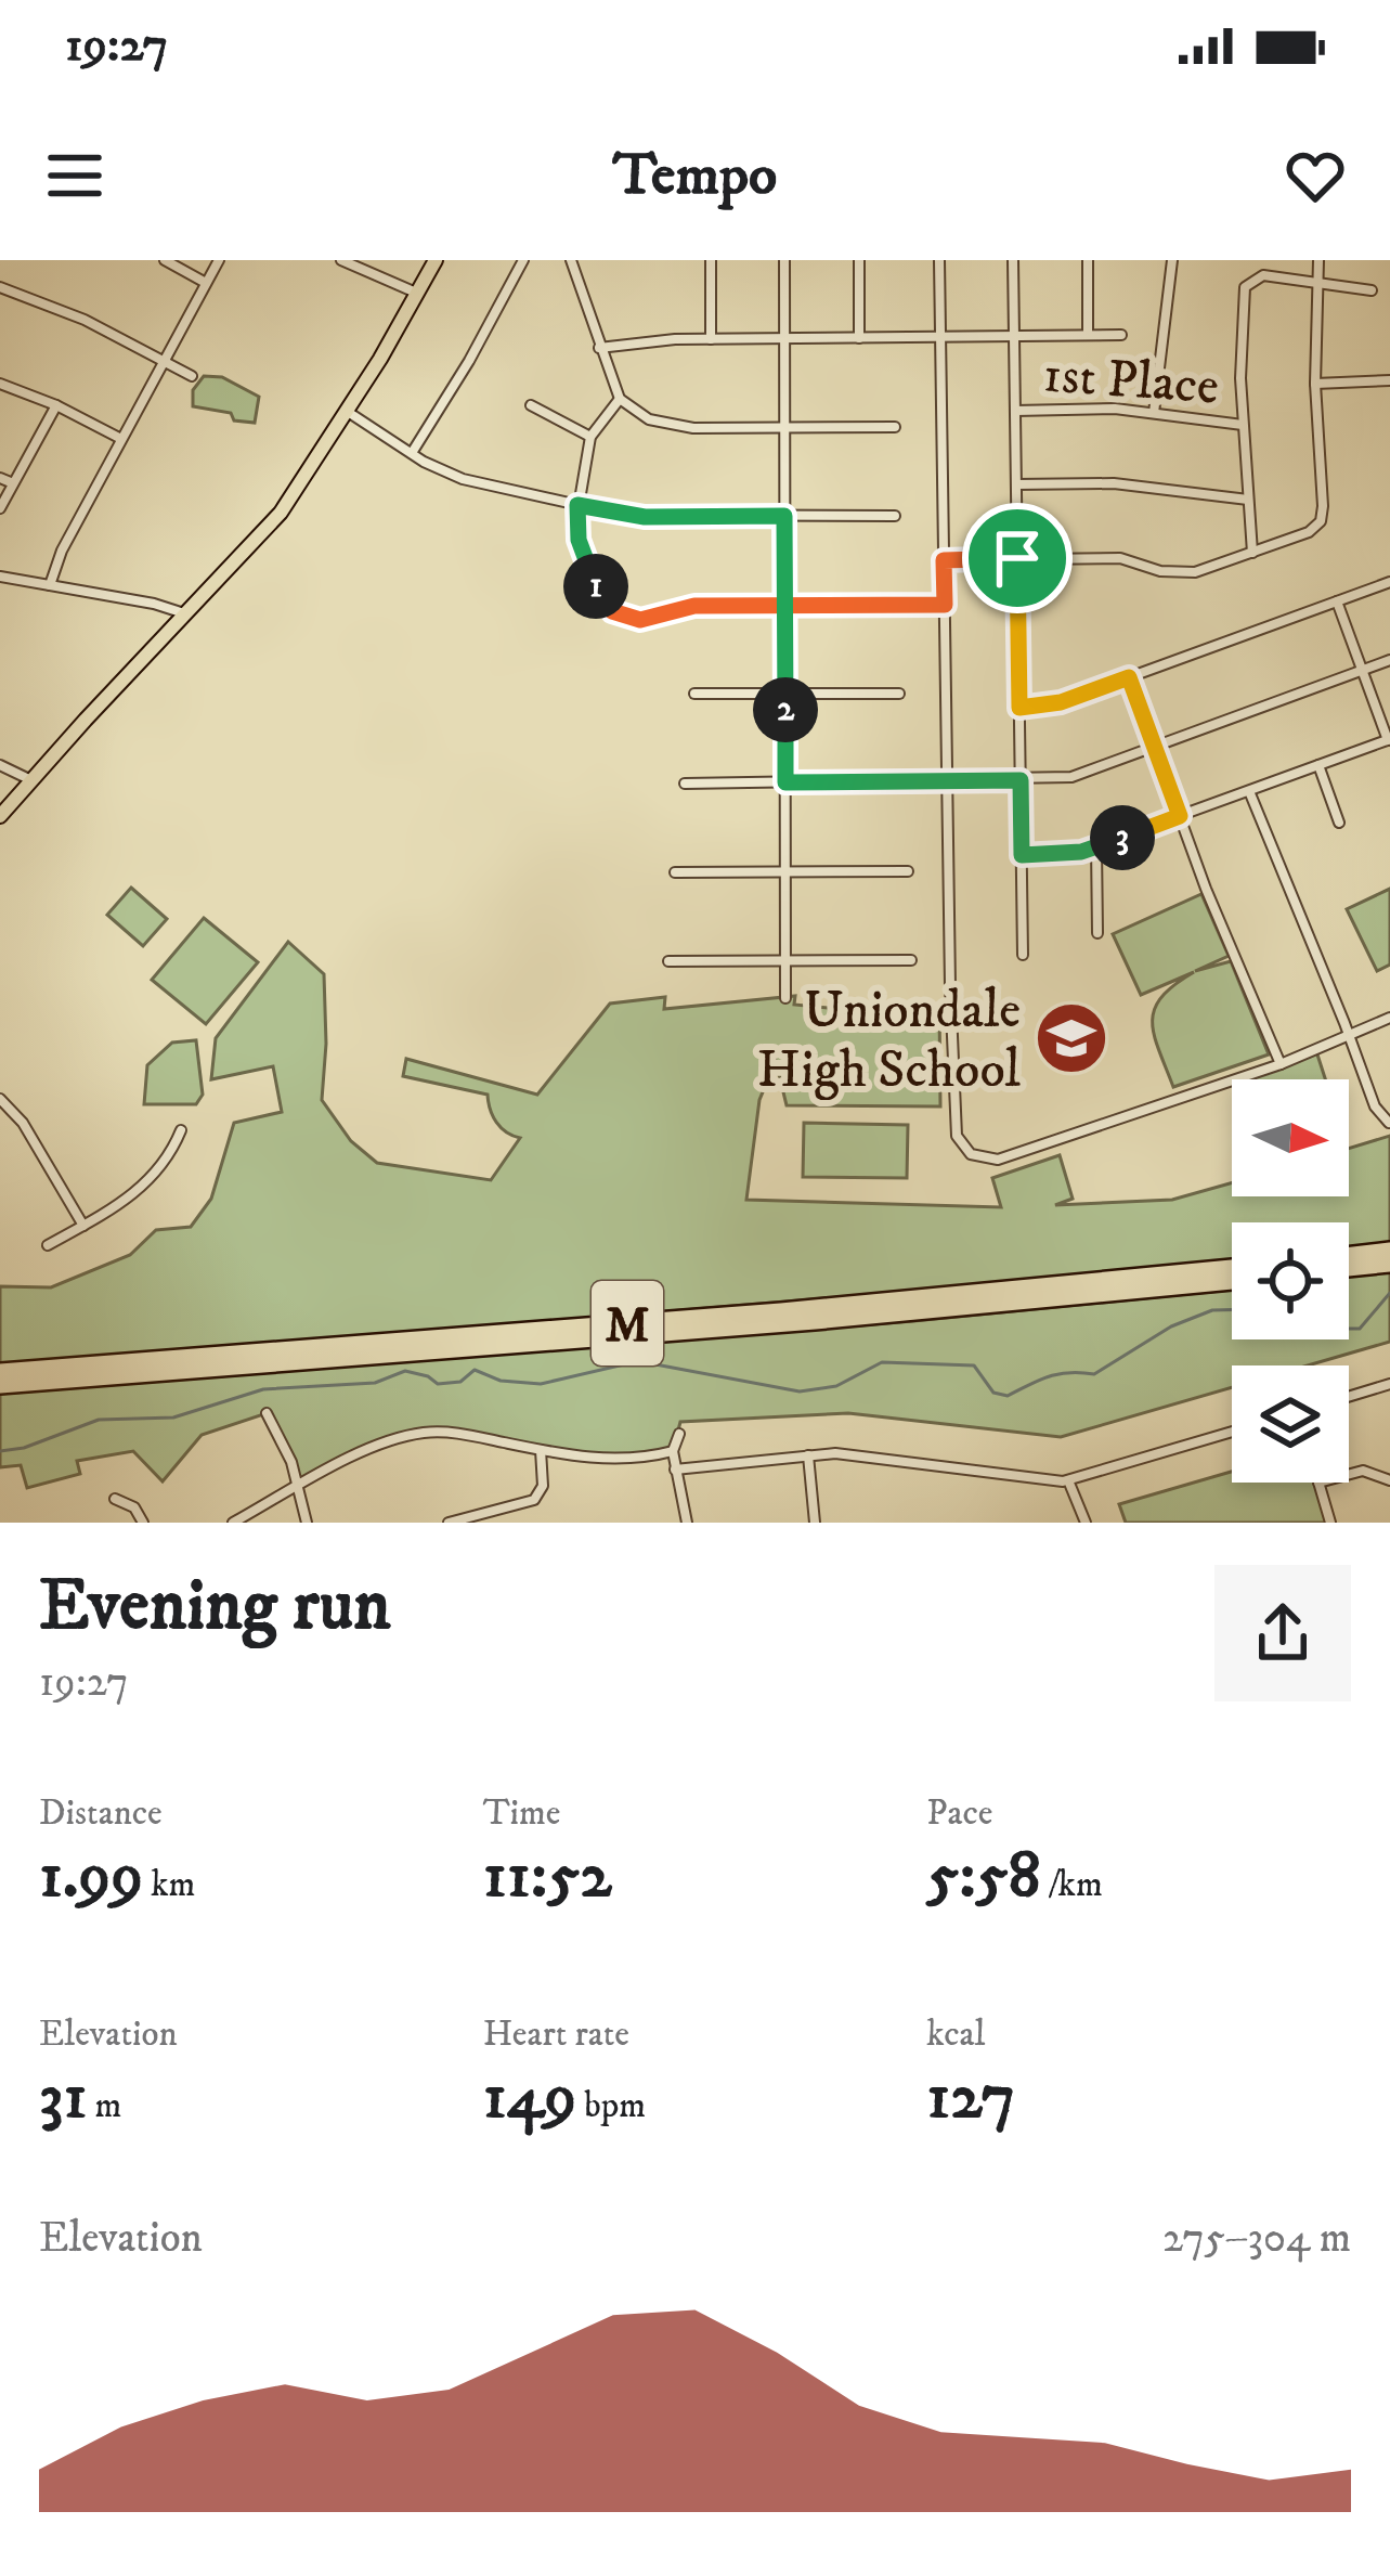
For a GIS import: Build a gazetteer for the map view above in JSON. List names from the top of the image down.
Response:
{
  "streets": {
    "highway": ["M"],
    "street": ["1st Place"]
  },
  "places": {
    "school or university": ["Uniondale High School"]
  },
  "north": "right",
  "page": {
    "status": "19:27",
    "header": "Tempo",
    "pins": ["1", "2", "3"],
    "heading": ["Evening run", "19:27"],
    "stats": [
      ["Distance", "1.99 km"],
      ["Time", "11:52"],
      ["Pace", "5:58 /km"],
      ["Elevation", "31 m"],
      ["Heart rate", "149 bpm"],
      ["kcal", "127"]
    ],
    "chart": ["Elevation", "275–304 m"]
  }
}
